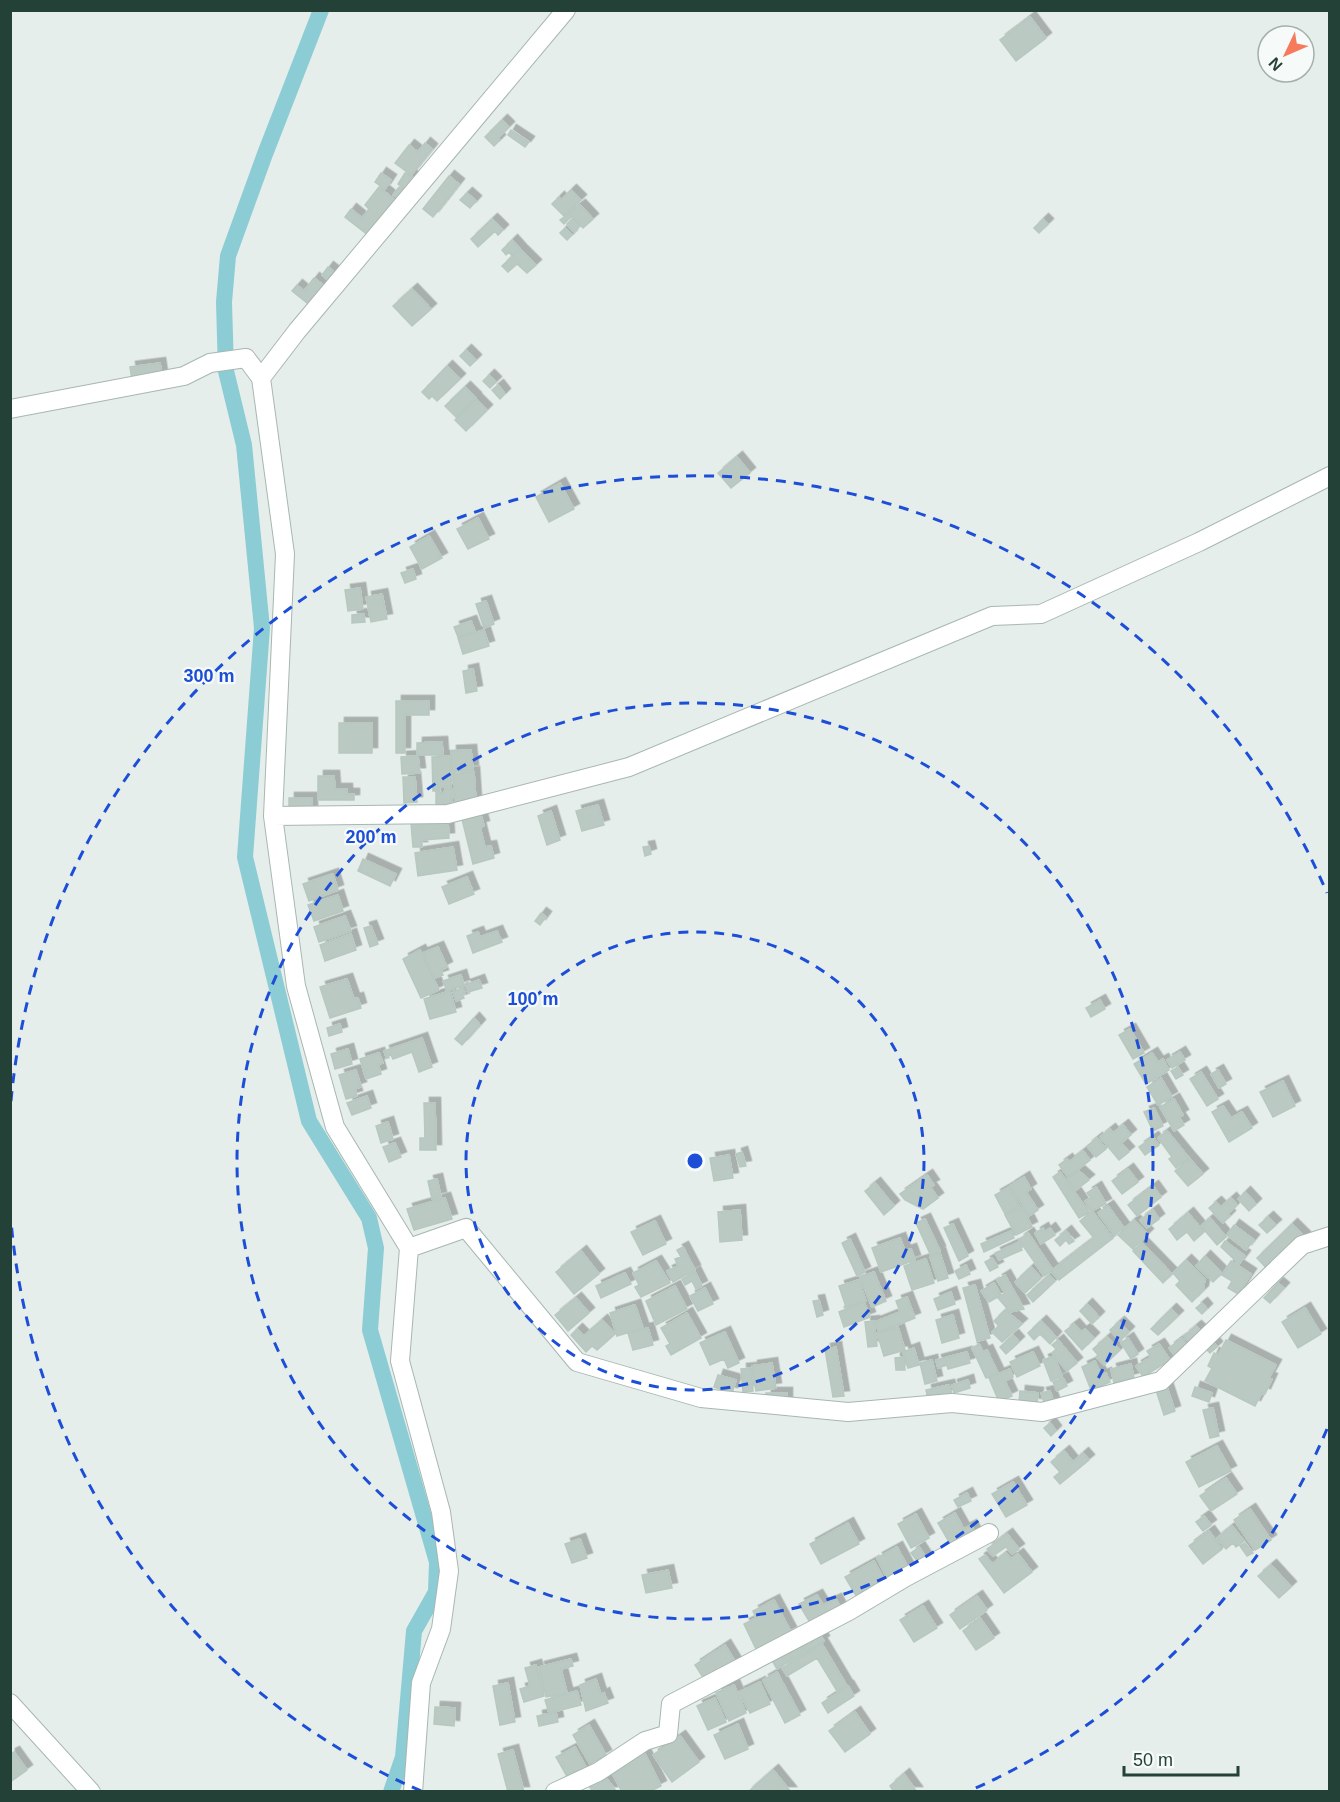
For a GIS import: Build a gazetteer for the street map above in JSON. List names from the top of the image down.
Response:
{
  "scale_bar": "50 m",
  "north": "bottom left",
  "rings": ["300 m", "200 m", "100 m"]
}
